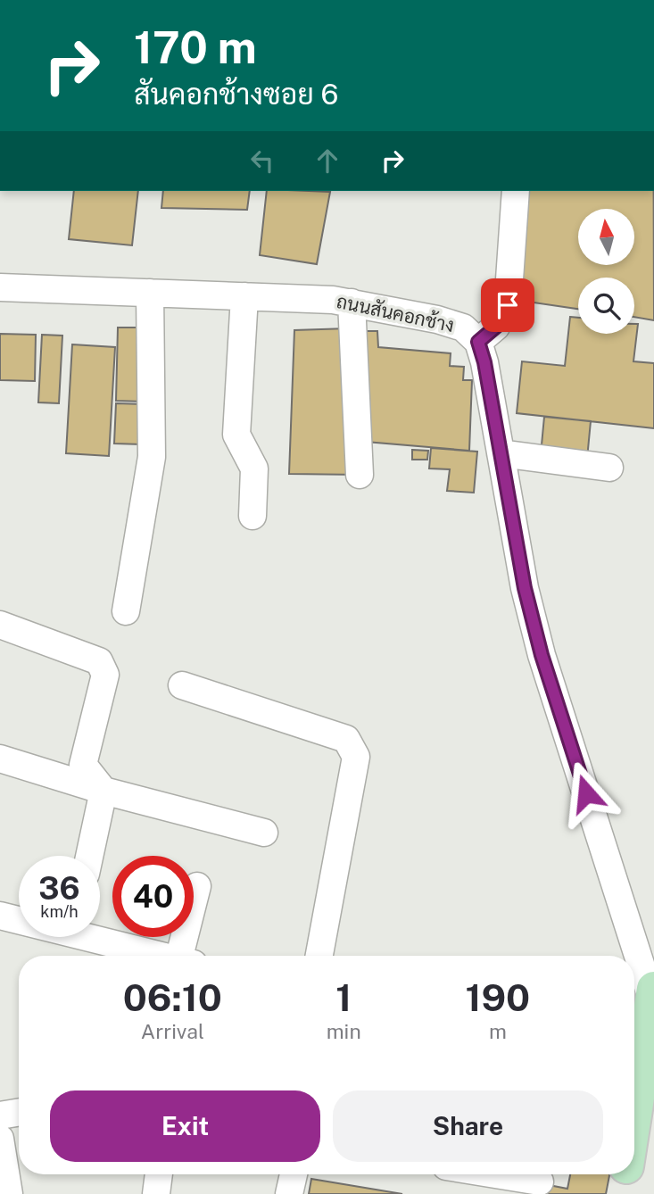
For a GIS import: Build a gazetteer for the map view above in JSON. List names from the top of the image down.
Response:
{
  "streets": {
    "street": ["ถนนสันคอกช้าง"]
  },
  "north": "top",
  "page": {
    "turn": ["170 m", "สันคอกช้างซอย 6"],
    "speed": "36 km/h",
    "limit": "40",
    "eta": [
      "06:10",
      "Arrival",
      "1",
      "min",
      "190",
      "m"
    ],
    "buttons": ["Exit", "Share"]
  }
}
